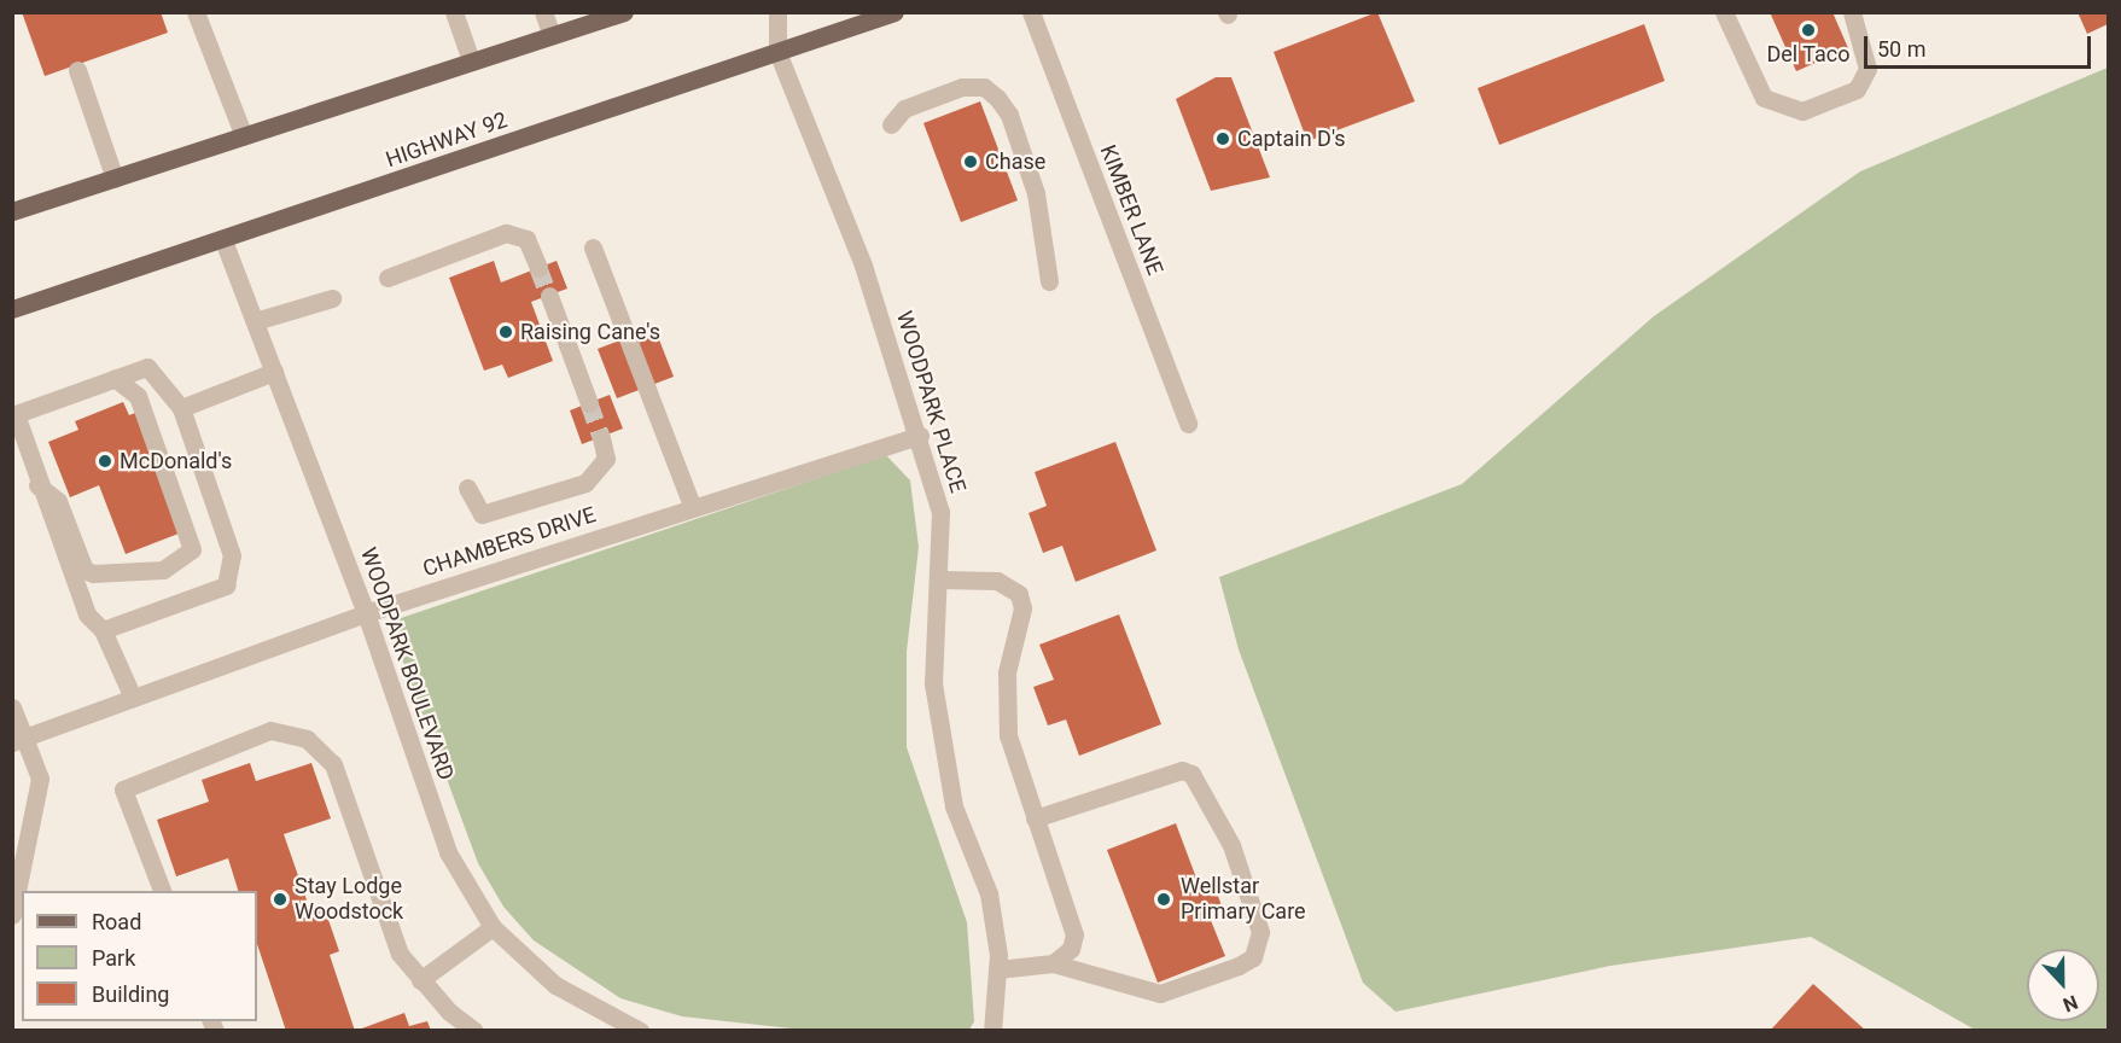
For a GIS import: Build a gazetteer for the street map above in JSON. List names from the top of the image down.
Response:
{
  "streets": {
    "main road": ["HIGHWAY 92"],
    "street": [
      "KIMBER LANE",
      "WOODPARK PLACE",
      "CHAMBERS DRIVE",
      "WOODPARK BOULEVARD"
    ]
  },
  "crossings": [
    ["HIGHWAY 92", "WOODPARK PLACE"],
    ["HIGHWAY 92", "WOODPARK BOULEVARD"],
    ["WOODPARK PLACE", "CHAMBERS DRIVE"],
    ["CHAMBERS DRIVE", "WOODPARK BOULEVARD"]
  ],
  "places": [
    "Del Taco",
    "Captain D's",
    "Chase",
    "Raising Cane's",
    "McDonald's",
    "Stay Lodge Woodstock",
    "Wellstar Primary Care"
  ],
  "legend": ["Road", "Park", "Building"],
  "scale_bar": "50 m",
  "north": "bottom"
}
